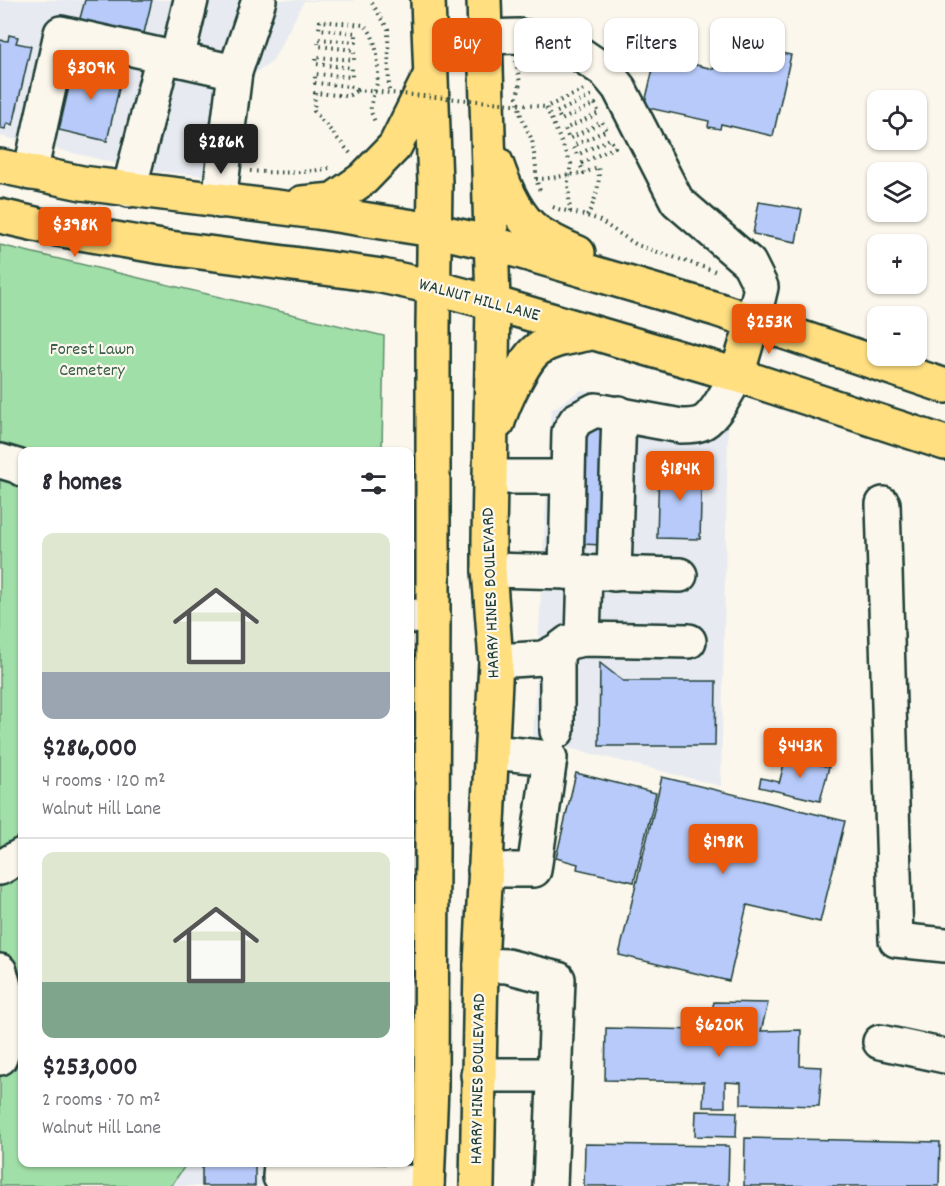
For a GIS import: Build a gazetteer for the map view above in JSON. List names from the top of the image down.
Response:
{
  "streets": {
    "main road": ["WALNUT HILL LANE", "HARRY HINES BOULEVARD"]
  },
  "crossings": [
    ["WALNUT HILL LANE", "HARRY HINES BOULEVARD"]
  ],
  "parks": ["Forest Lawn Cemetery"],
  "page": {
    "chip": [
      "Buy",
      "Rent",
      "Filters",
      "New"
    ],
    "price": [
      "$309K",
      "$286K",
      "$398K",
      "$253K",
      "$184K",
      "$443K",
      "$198K",
      "$620K"
    ],
    "map_buttons": ["+", "−"],
    "heading": "8 homes",
    "list": [
      {
        "name": "$286,000",
        "note": "4 rooms · 120 m² · Walnut Hill Lane"
      },
      {
        "name": "$253,000",
        "note": "2 rooms · 70 m² · Walnut Hill Lane"
      }
    ]
  }
}
